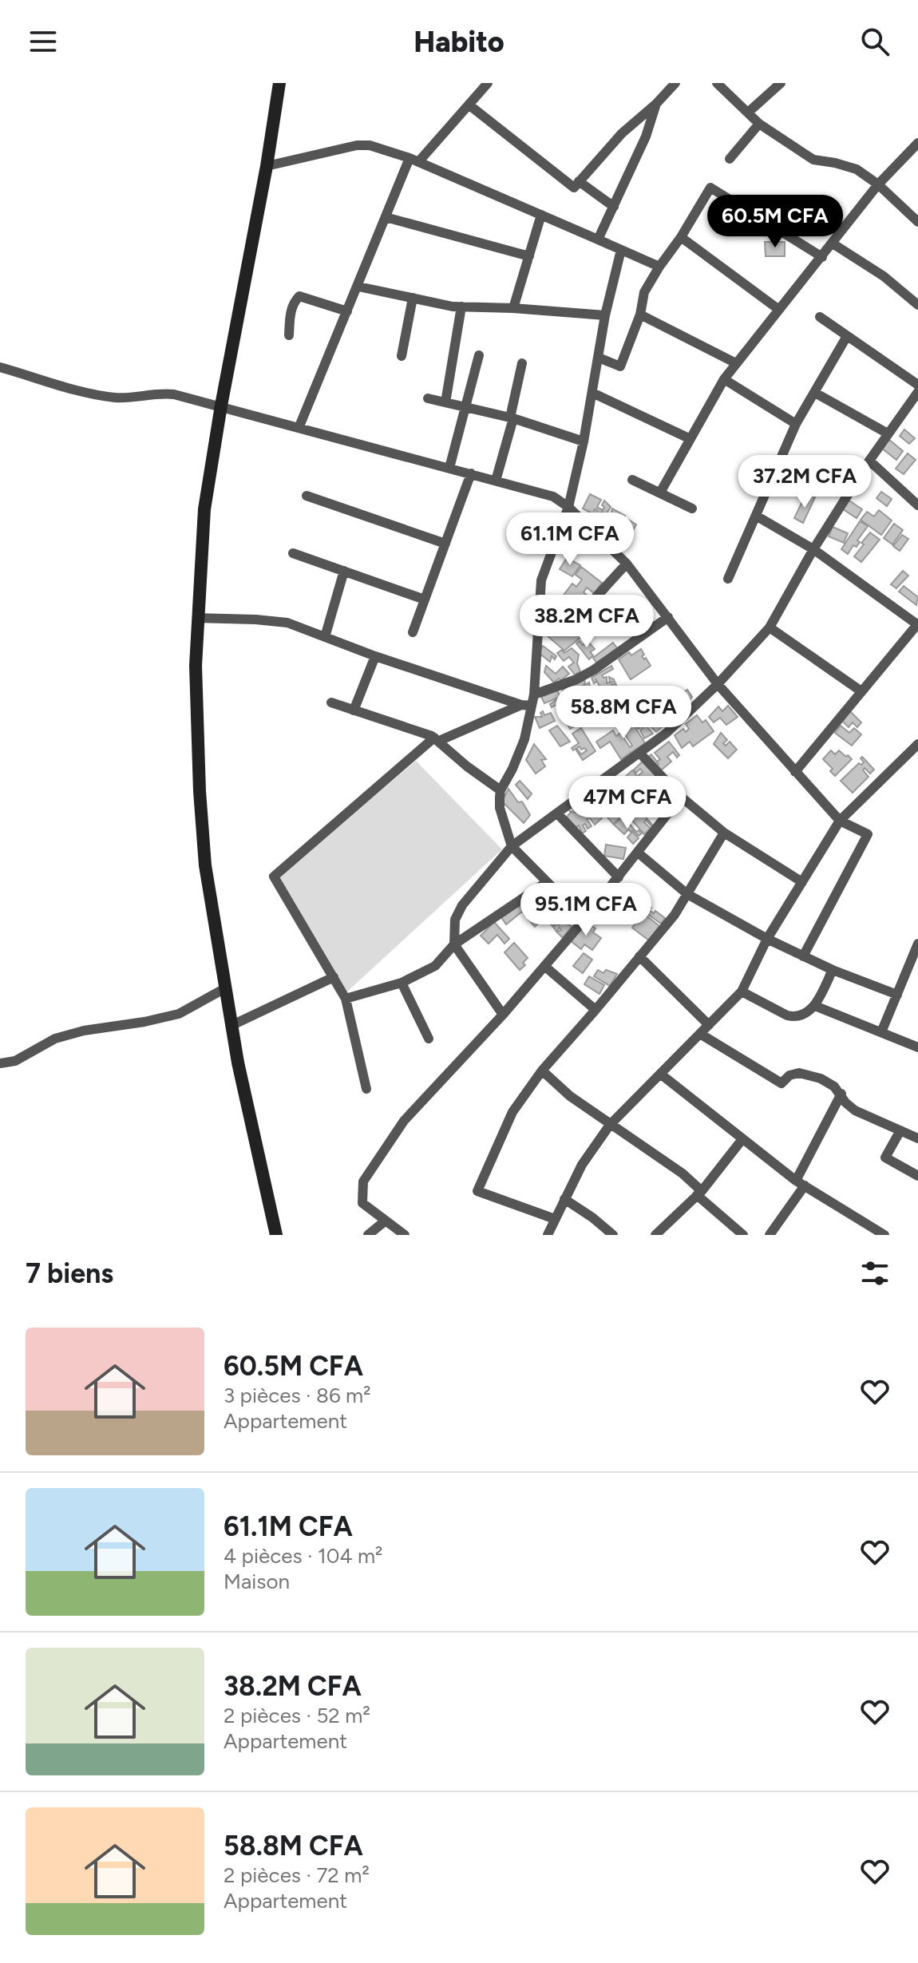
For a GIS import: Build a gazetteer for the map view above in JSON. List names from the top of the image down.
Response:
{
  "page": {
    "header": "Habito",
    "price": [
      "60.5M CFA",
      "37.2M CFA",
      "61.1M CFA",
      "38.2M CFA",
      "58.8M CFA",
      "47M CFA",
      "95.1M CFA"
    ],
    "heading": "7 biens",
    "list": [
      {
        "name": "60.5M CFA",
        "note": "3 pièces · 86 m² · Appartement"
      },
      {
        "name": "61.1M CFA",
        "note": "4 pièces · 104 m² · Maison"
      },
      {
        "name": "38.2M CFA",
        "note": "2 pièces · 52 m² · Appartement"
      },
      {
        "name": "58.8M CFA",
        "note": "2 pièces · 72 m² · Appartement"
      }
    ]
  }
}
